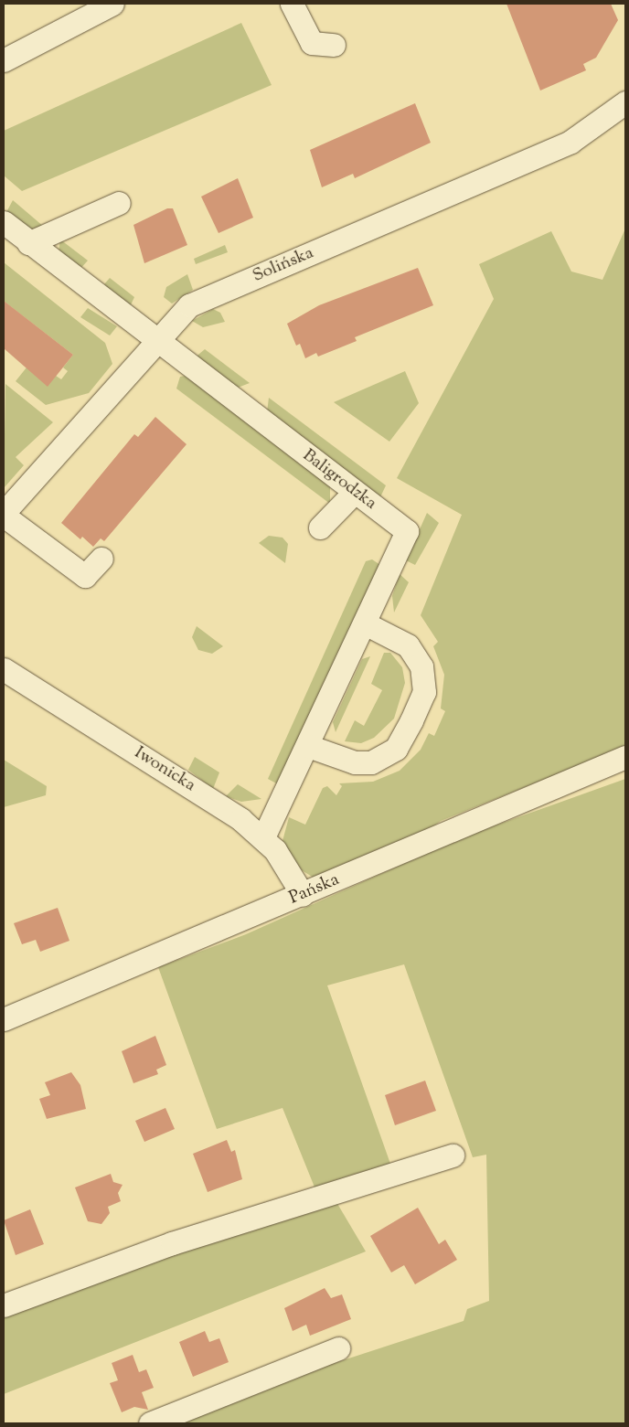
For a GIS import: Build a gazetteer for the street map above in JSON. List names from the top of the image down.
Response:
{
  "streets": {
    "street": [
      "Solińska",
      "Baligrodzka",
      "Iwonicka",
      "Pańska"
    ]
  },
  "crossings": [
    ["Solińska", "Baligrodzka"],
    ["Baligrodzka", "Iwonicka"],
    ["Iwonicka", "Pańska"]
  ]
}
